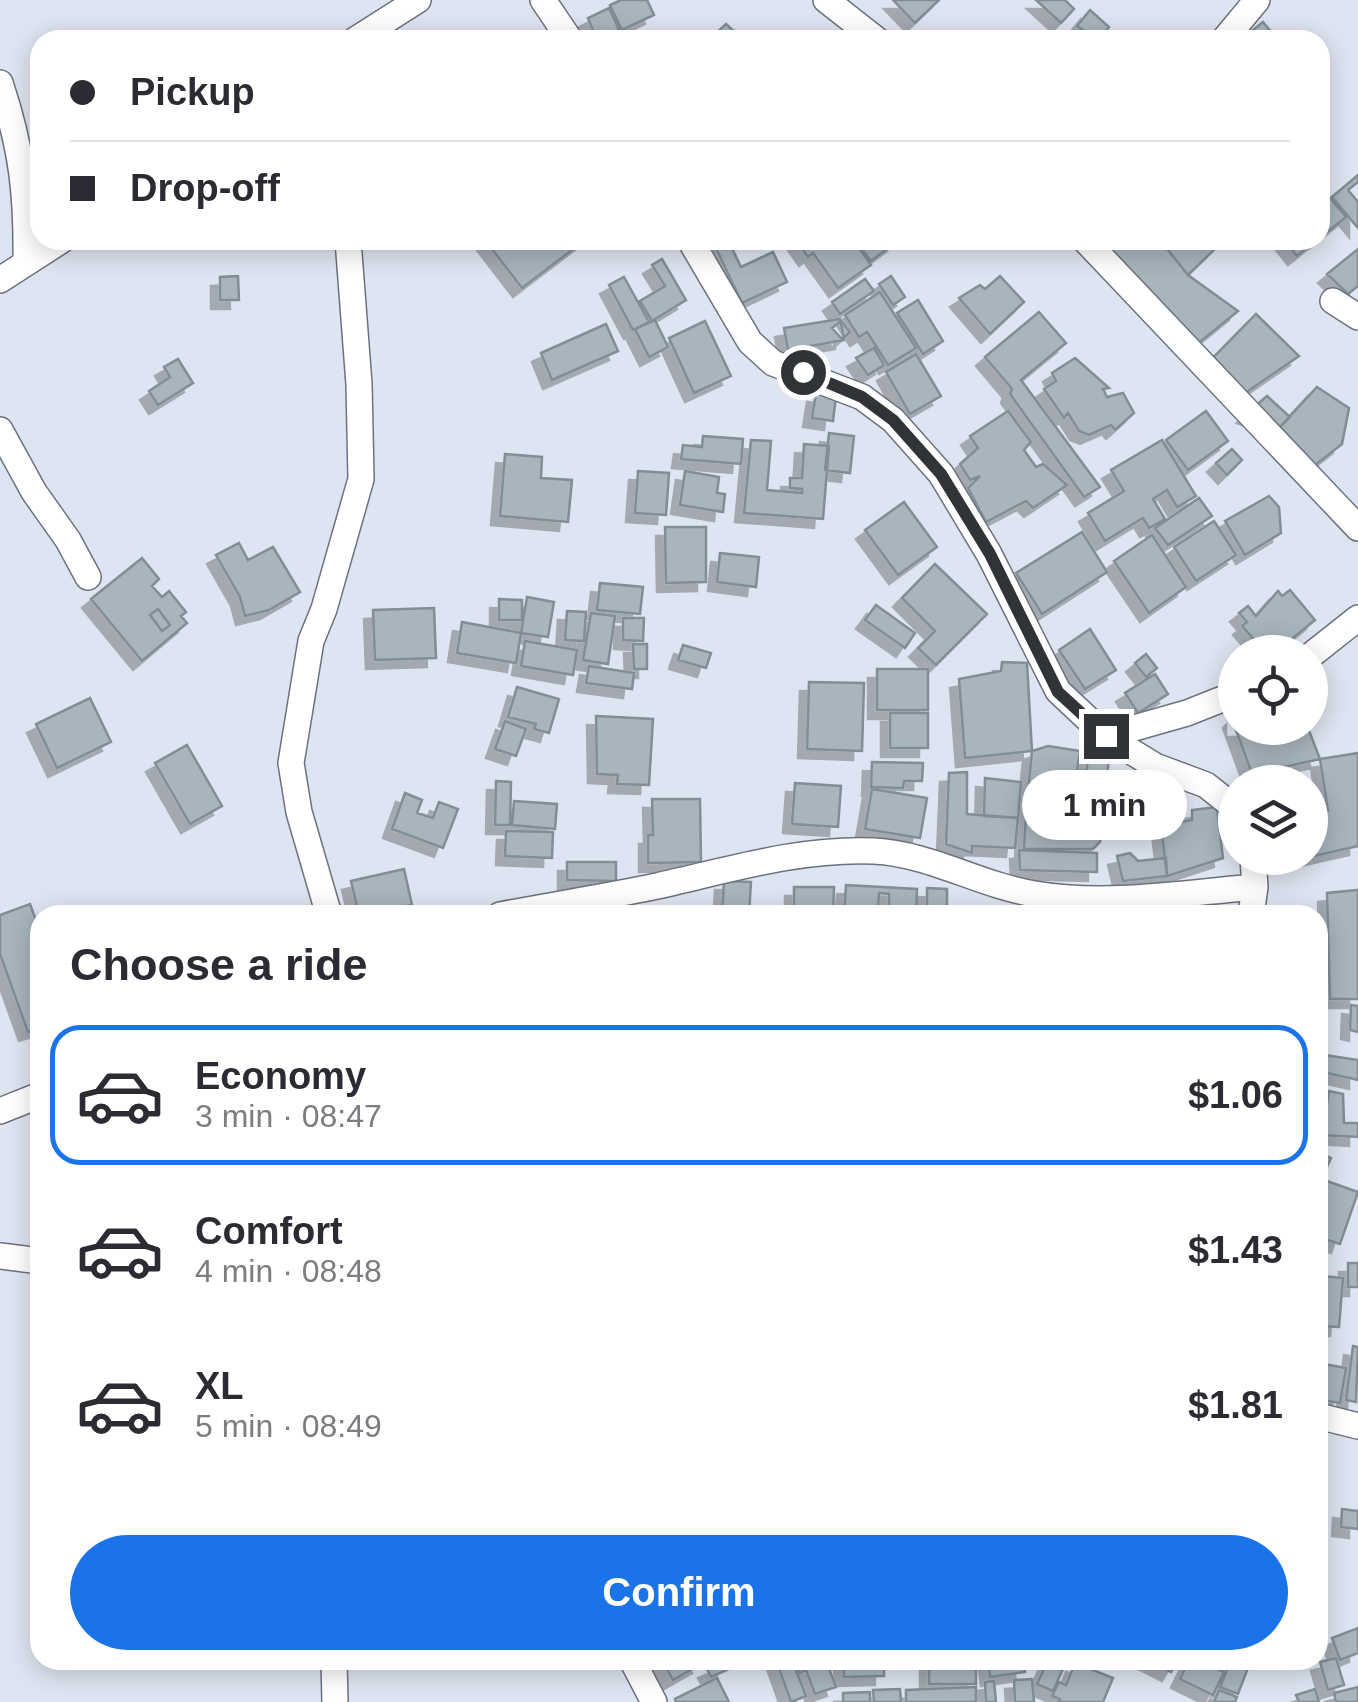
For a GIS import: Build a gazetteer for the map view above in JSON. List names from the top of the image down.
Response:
{
  "page": {
    "banner": ["Pickup", "Drop-off"],
    "bubble": "1 min",
    "heading": "Choose a ride",
    "list": [
      {
        "name": "Economy",
        "note": "3 min · 08:47",
        "value": "$1.06"
      },
      {
        "name": "Comfort",
        "note": "4 min · 08:48",
        "value": "$1.43"
      },
      {
        "name": "XL",
        "note": "5 min · 08:49",
        "value": "$1.81"
      }
    ],
    "buttons": "Confirm"
  }
}
